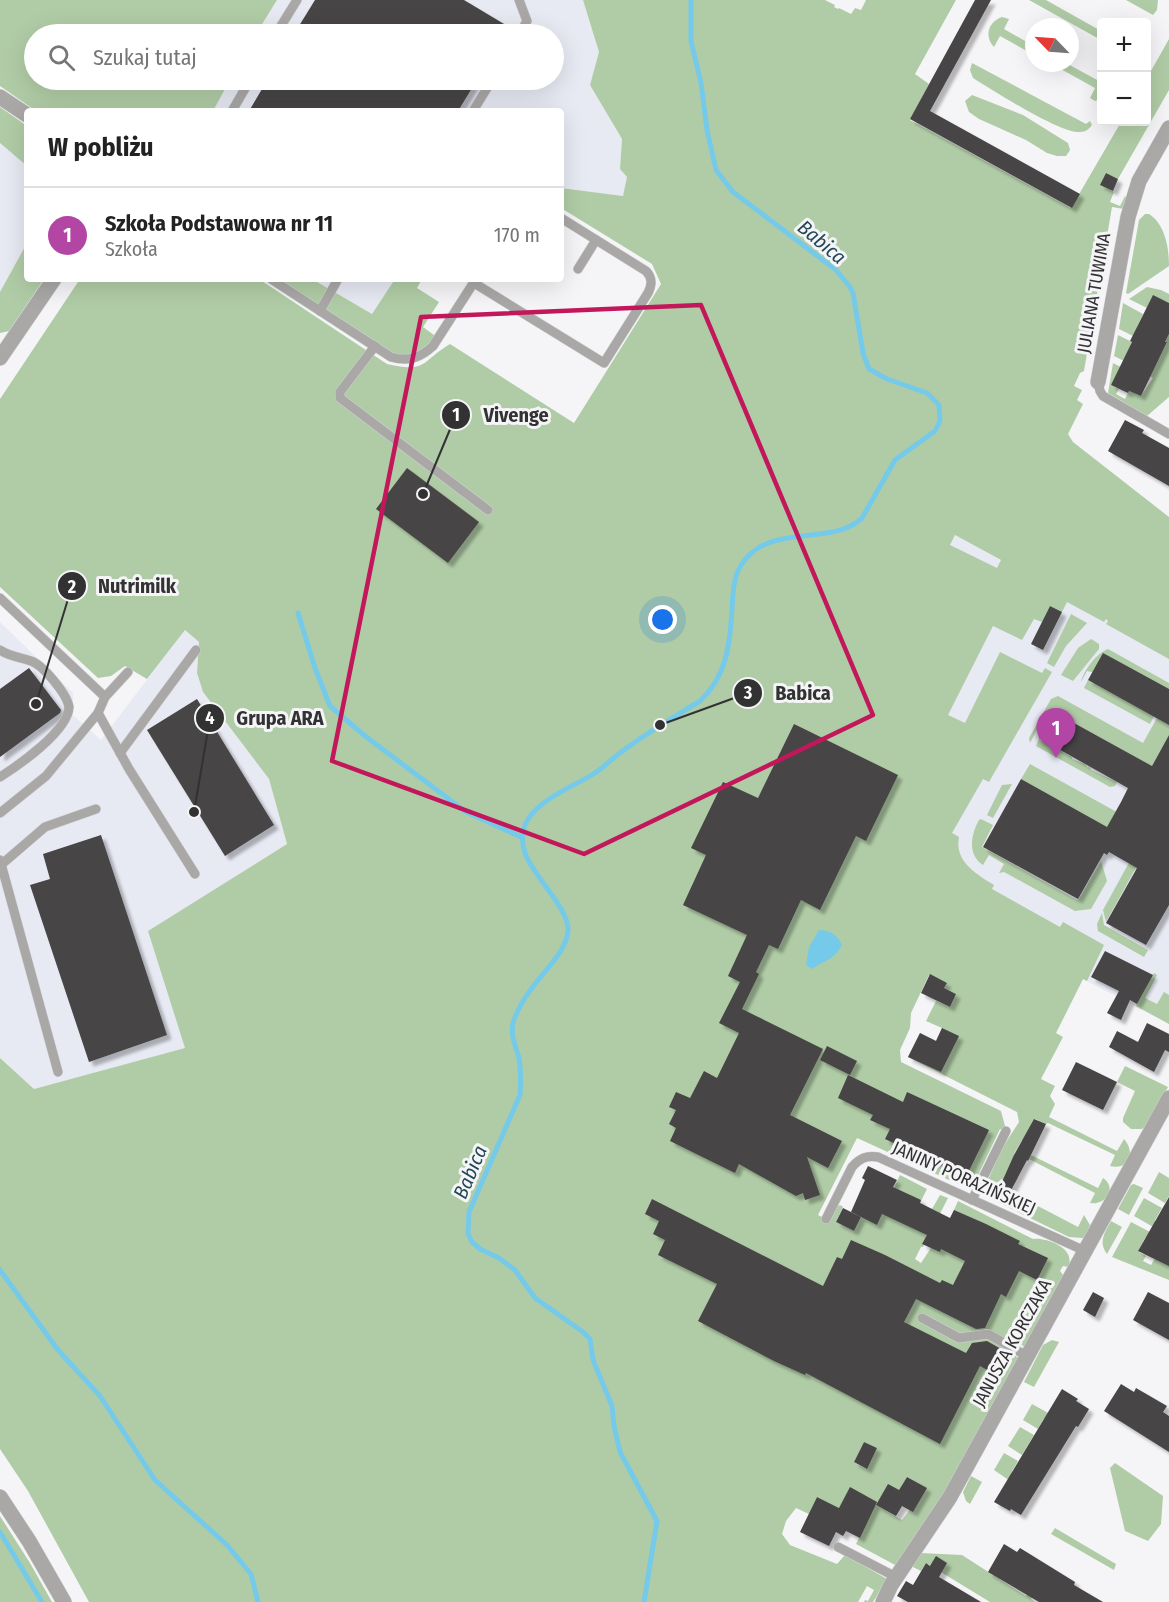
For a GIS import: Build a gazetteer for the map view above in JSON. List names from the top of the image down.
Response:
{
  "streets": {
    "street": ["JULIANA TUWIMA", "JANUSZA KORCZAKA"],
    "lane": ["JANINY PORAZIŃSKIEJ"]
  },
  "crossings": [
    ["JANINY PORAZIŃSKIEJ", "JANUSZA KORCZAKA"]
  ],
  "water": ["Babica"],
  "places": [
    "Vivenge",
    "Nutrimilk",
    "Babica",
    "Grupa ARA"
  ],
  "north": "top left",
  "page": {
    "map_buttons": ["+", "−"],
    "search": "Szukaj tutaj",
    "heading": "W pobliżu",
    "list": [
      {
        "mark": "1",
        "name": "Szkoła Podstawowa nr 11",
        "note": "Szkoła",
        "value": "170 m"
      }
    ],
    "pins": "1"
  }
}
